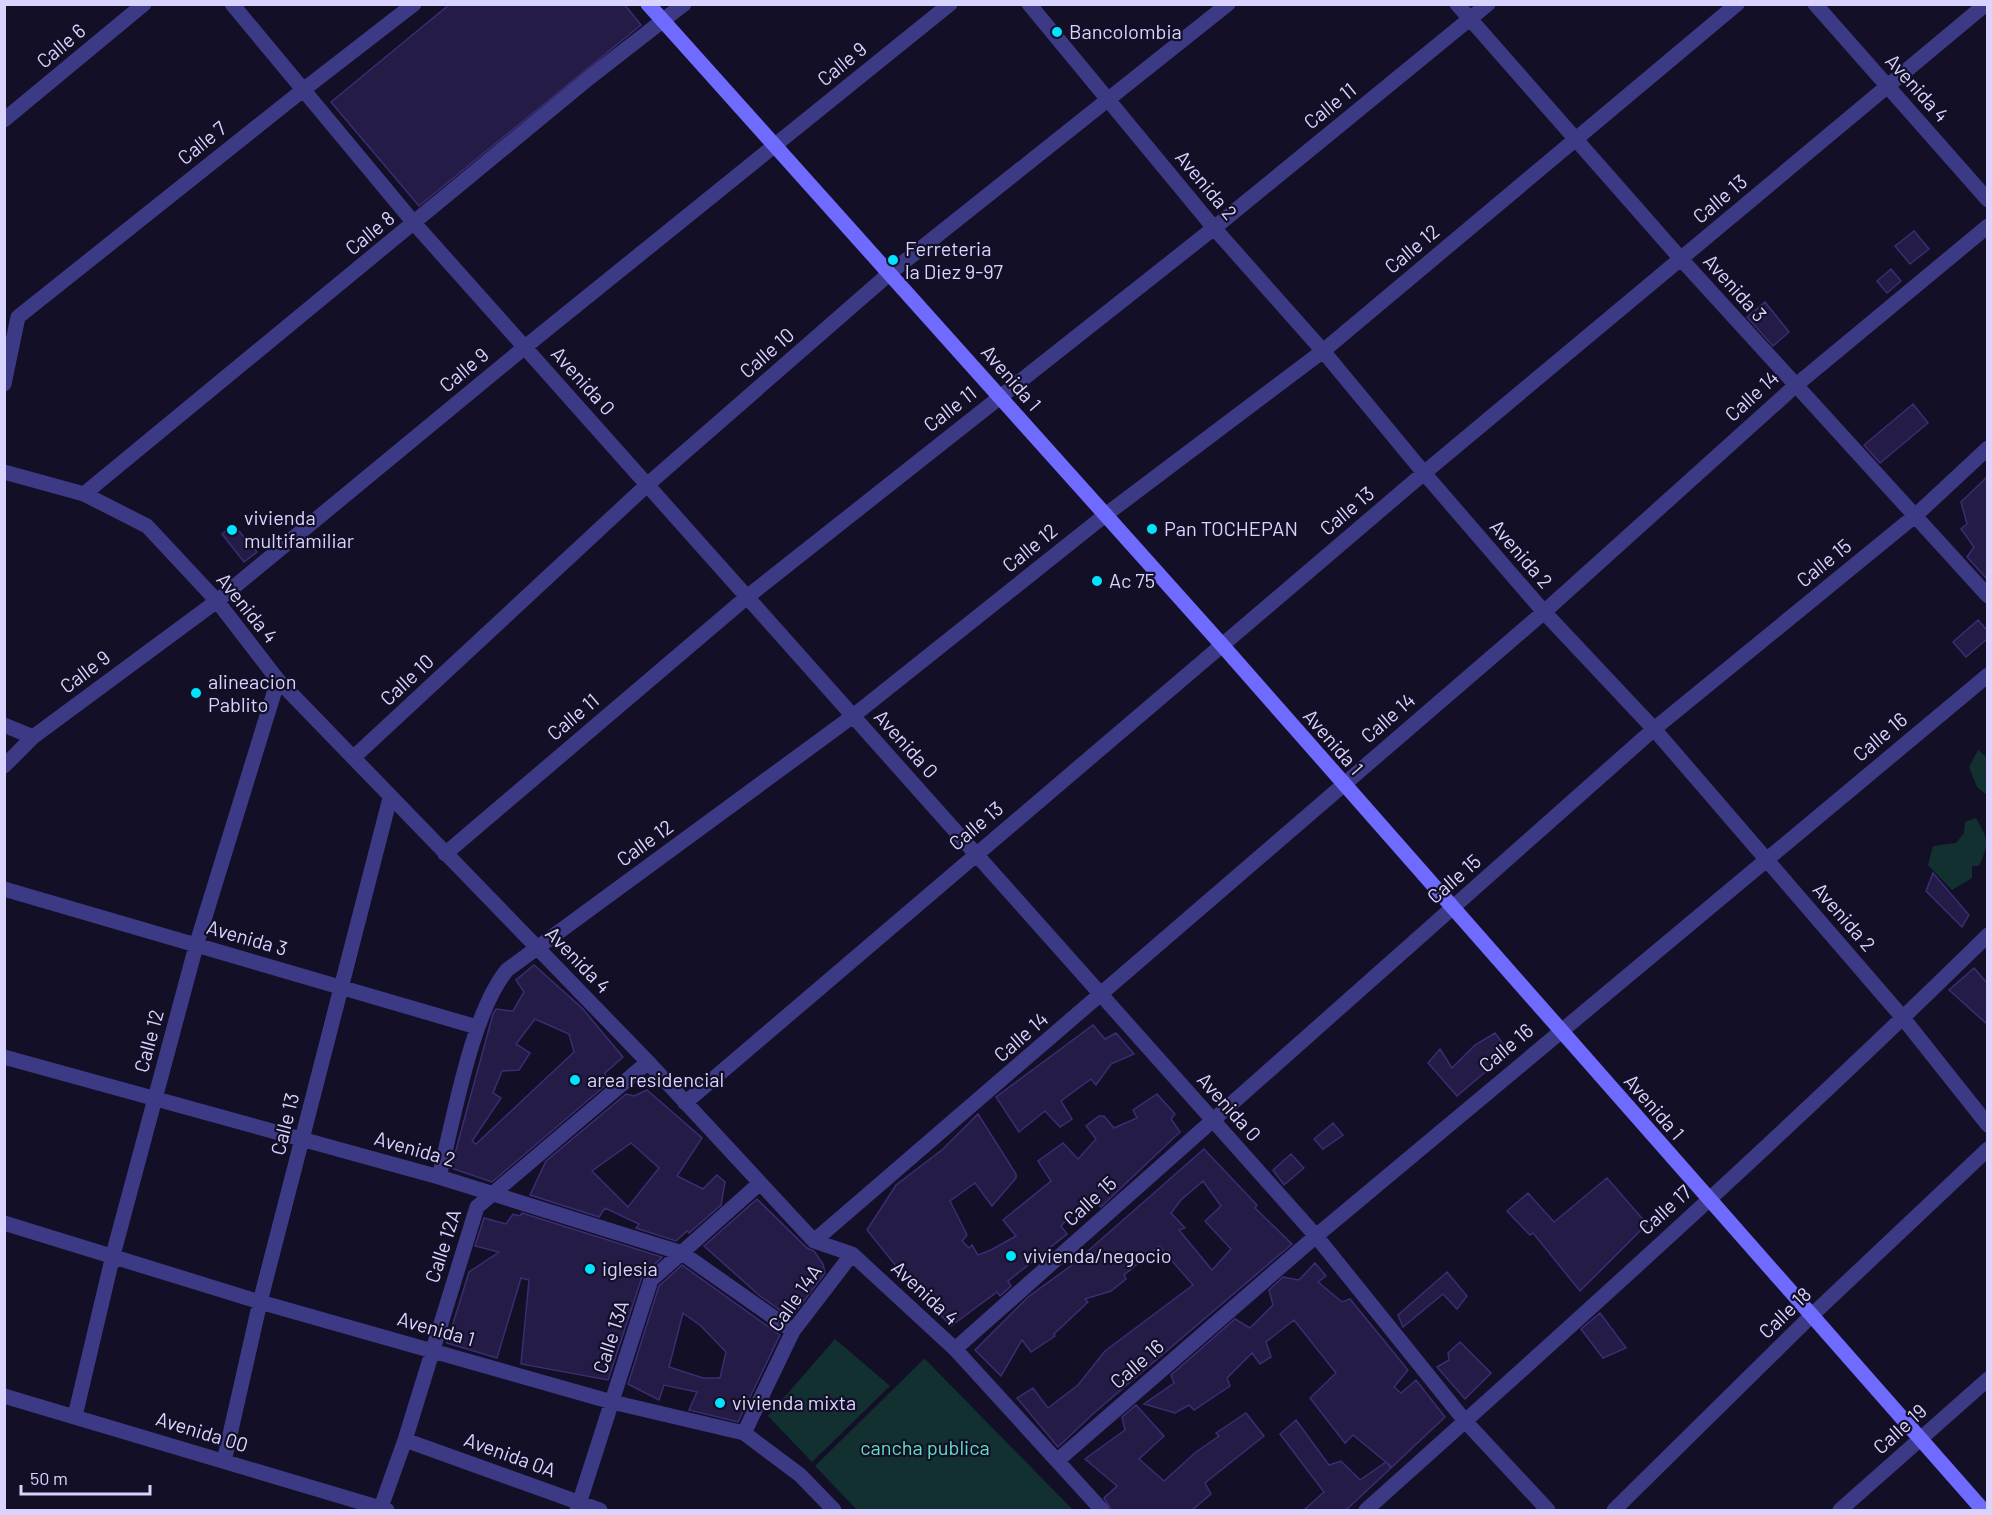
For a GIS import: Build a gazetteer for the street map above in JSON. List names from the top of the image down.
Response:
{
  "streets": {
    "street": [
      "Calle 6",
      "Calle 9",
      "Avenida 4",
      "Calle 11",
      "Calle 7",
      "Avenida 2",
      "Calle 13",
      "Calle 8",
      "Calle 12",
      "Avenida 3",
      "Calle 10",
      "Avenida 1",
      "Avenida 0",
      "Calle 14",
      "Calle 15",
      "Calle 16",
      "Calle 17",
      "Calle 12A",
      "Calle 14A",
      "Calle 18",
      "Calle 13A",
      "Calle 19",
      "Avenida 00",
      "Avenida 0A"
    ]
  },
  "crossings": [
    ["Calle 9", "Avenida 4"],
    ["Calle 9", "Avenida 1"],
    ["Calle 9", "Avenida 0"],
    ["Avenida 4", "Calle 11"],
    ["Avenida 4", "Calle 13"],
    ["Avenida 4", "Calle 8"],
    ["Avenida 4", "Calle 12"],
    ["Avenida 4", "Calle 10"],
    ["Avenida 4", "Calle 14"],
    ["Avenida 4", "Calle 15"],
    ["Avenida 4", "Calle 16"],
    ["Avenida 4", "Calle 12A"],
    ["Avenida 4", "Calle 14A"],
    ["Avenida 4", "Calle 13A"],
    ["Calle 11", "Avenida 2"],
    ["Calle 11", "Avenida 3"],
    ["Calle 11", "Avenida 1"],
    ["Calle 11", "Avenida 0"],
    ["Calle 7", "Avenida 0"],
    ["Avenida 2", "Calle 13"],
    ["Avenida 2", "Calle 12"],
    ["Avenida 2", "Calle 10"],
    ["Avenida 2", "Calle 14"],
    ["Avenida 2", "Calle 15"],
    ["Avenida 2", "Calle 16"],
    ["Avenida 2", "Calle 17"],
    ["Avenida 2", "Calle 12A"],
    ["Avenida 2", "Calle 14A"],
    ["Avenida 2", "Calle 13A"],
    ["Calle 13", "Avenida 3"],
    ["Calle 13", "Avenida 1"],
    ["Calle 13", "Avenida 0"],
    ["Calle 13", "Avenida 00"],
    ["Calle 8", "Avenida 1"],
    ["Calle 8", "Avenida 0"],
    ["Calle 12", "Avenida 3"],
    ["Calle 12", "Avenida 1"],
    ["Calle 12", "Avenida 0"],
    ["Calle 12", "Avenida 00"],
    ["Avenida 3", "Calle 14"],
    ["Avenida 3", "Calle 15"],
    ["Calle 10", "Avenida 1"],
    ["Calle 10", "Avenida 0"],
    ["Avenida 1", "Calle 14"],
    ["Avenida 1", "Calle 15"],
    ["Avenida 1", "Calle 16"],
    ["Avenida 1", "Calle 17"],
    ["Avenida 1", "Calle 12A"],
    ["Avenida 1", "Calle 14A"],
    ["Avenida 1", "Calle 18"],
    ["Avenida 1", "Calle 13A"],
    ["Avenida 1", "Calle 19"],
    ["Avenida 0", "Calle 14"],
    ["Avenida 0", "Calle 15"],
    ["Avenida 0", "Calle 16"],
    ["Avenida 0", "Calle 17"],
    ["Calle 12A", "Avenida 00"],
    ["Calle 12A", "Avenida 0A"],
    ["Calle 13A", "Avenida 0A"]
  ],
  "parks": ["cancha publica"],
  "places": [
    "Bancolombia",
    "Ferreteria la Diez 9-97",
    "Pan TOCHEPAN",
    "vivienda multifamiliar",
    "Ac 75",
    "alineacion Pablito",
    "area residencial",
    "vivienda/negocio",
    "iglesia",
    "vivienda mixta"
  ],
  "scale_bar": "50 m"
}
